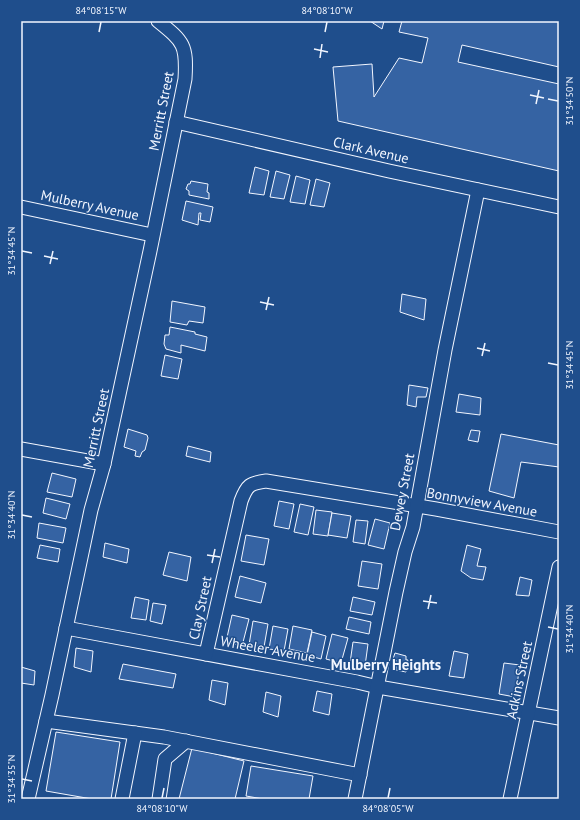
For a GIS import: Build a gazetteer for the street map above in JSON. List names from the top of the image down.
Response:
{
  "streets": {
    "street": [
      "Merritt Street",
      "Clark Avenue",
      "Mulberry Avenue",
      "Dewey Street",
      "Bonnyview Avenue",
      "Clay Street",
      "Wheeler Avenue",
      "Adkins Street"
    ]
  },
  "crossings": [
    ["Merritt Street", "Clark Avenue"],
    ["Merritt Street", "Mulberry Avenue"],
    ["Merritt Street", "Wheeler Avenue"],
    ["Clark Avenue", "Dewey Street"],
    ["Dewey Street", "Bonnyview Avenue"],
    ["Dewey Street", "Wheeler Avenue"],
    ["Bonnyview Avenue", "Clay Street"],
    ["Clay Street", "Wheeler Avenue"],
    ["Wheeler Avenue", "Adkins Street"]
  ],
  "districts": ["Mulberry Heights"],
  "coordinates": [
    "84°08'15\"W",
    "84°08'10\"W",
    "31°34'50\"N",
    "31°34'45\"N",
    "31°34'40\"N",
    "31°34'35\"N",
    "84°08'05\"W"
  ]
}
